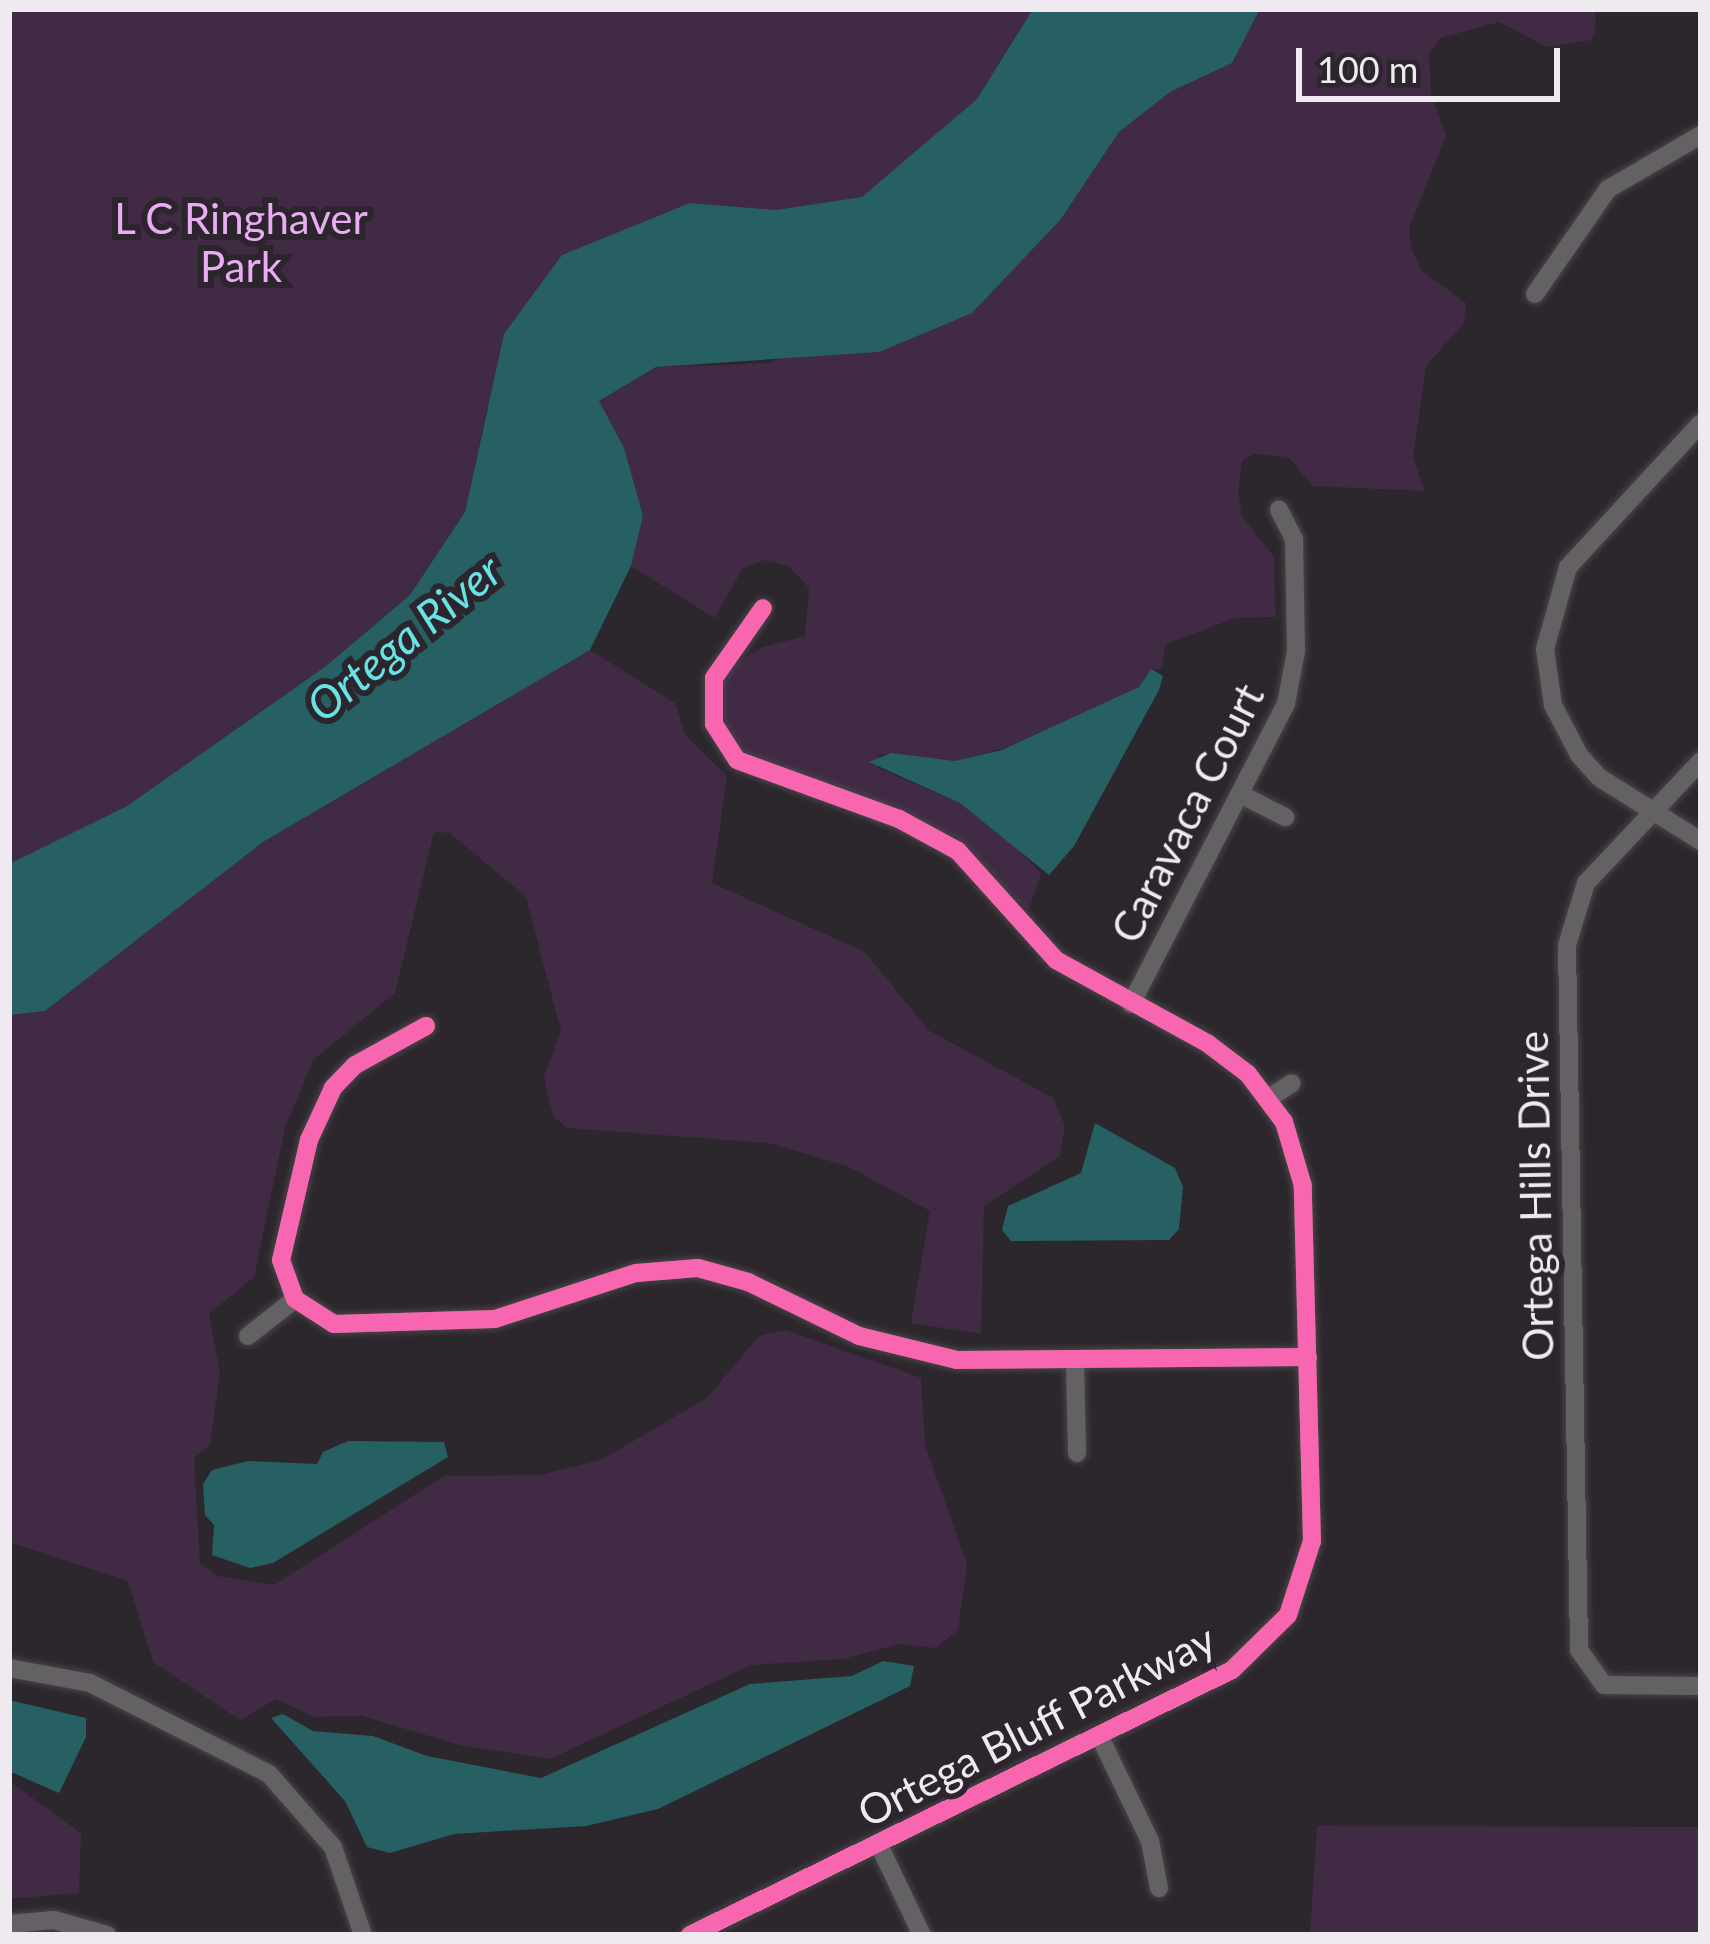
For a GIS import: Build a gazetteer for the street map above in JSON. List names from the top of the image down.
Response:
{
  "streets": {
    "street": ["Caravaca Court", "Ortega Hills Drive", "Ortega Bluff Parkway"]
  },
  "crossings": [
    ["Caravaca Court", "Ortega Bluff Parkway"]
  ],
  "water": ["Ortega River"],
  "parks": ["L C Ringhaver Park"],
  "scale_bar": "100 m"
}
